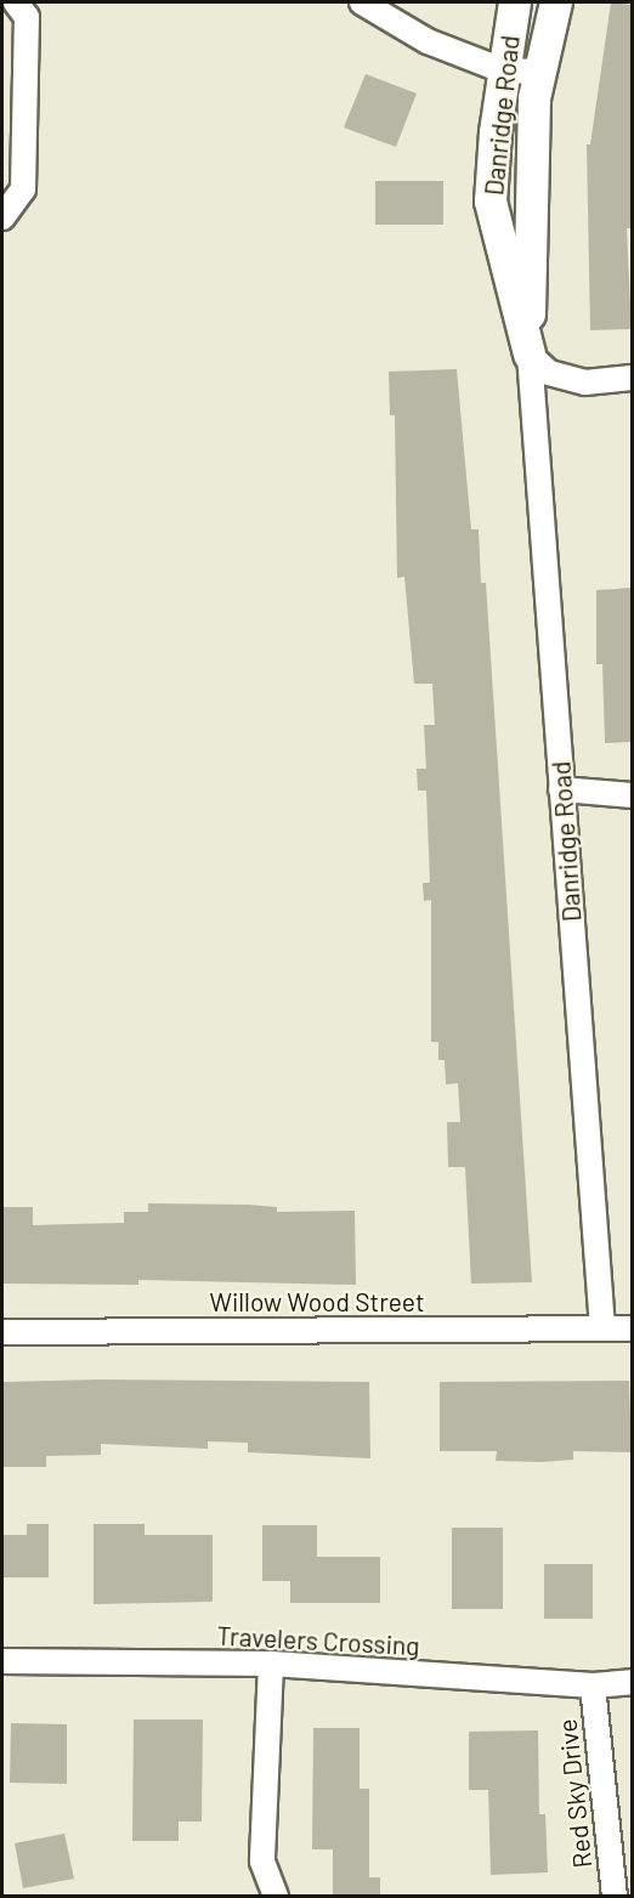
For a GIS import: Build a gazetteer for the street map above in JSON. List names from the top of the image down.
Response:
{
  "streets": {
    "street": [
      "Danridge Road",
      "Willow Wood Street",
      "Travelers Crossing",
      "Red Sky Drive"
    ]
  },
  "crossings": [
    ["Danridge Road", "Willow Wood Street"],
    ["Travelers Crossing", "Red Sky Drive"]
  ]
}
